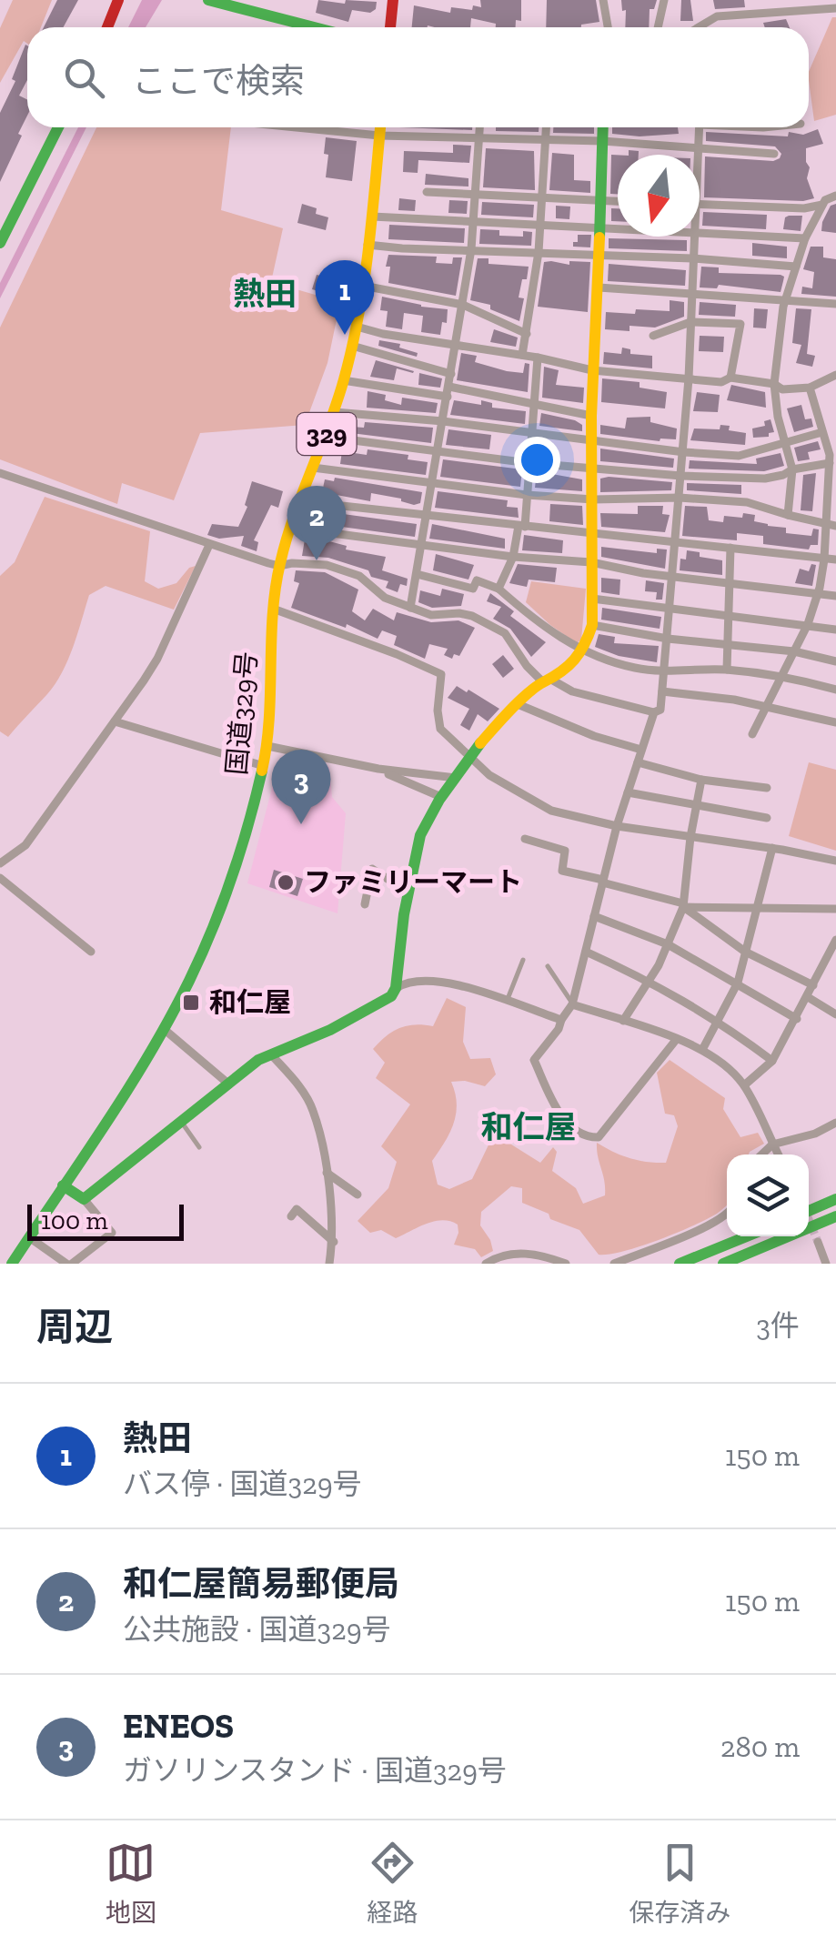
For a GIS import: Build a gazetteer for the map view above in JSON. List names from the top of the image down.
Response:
{
  "streets": {
    "main road": ["329", "国道329号"]
  },
  "districts": ["熱田", "和仁屋"],
  "places": {
    "other": ["ファミリーマート"],
    "transit": ["和仁屋"]
  },
  "scale_bar": "100 m",
  "north": "bottom",
  "page": {
    "search": "ここで検索",
    "pins": ["1", "2", "3"],
    "scale": "100 m",
    "heading": ["周辺", "3件"],
    "list": [
      {
        "mark": "1",
        "name": "熱田",
        "note": "バス停 · 国道329号",
        "value": "150 m"
      },
      {
        "mark": "2",
        "name": "和仁屋簡易郵便局",
        "note": "公共施設 · 国道329号",
        "value": "150 m"
      },
      {
        "mark": "3",
        "name": "ENEOS",
        "note": "ガソリンスタンド · 国道329号",
        "value": "280 m"
      }
    ],
    "nav": ["地図", "経路", "保存済み"]
  }
}
